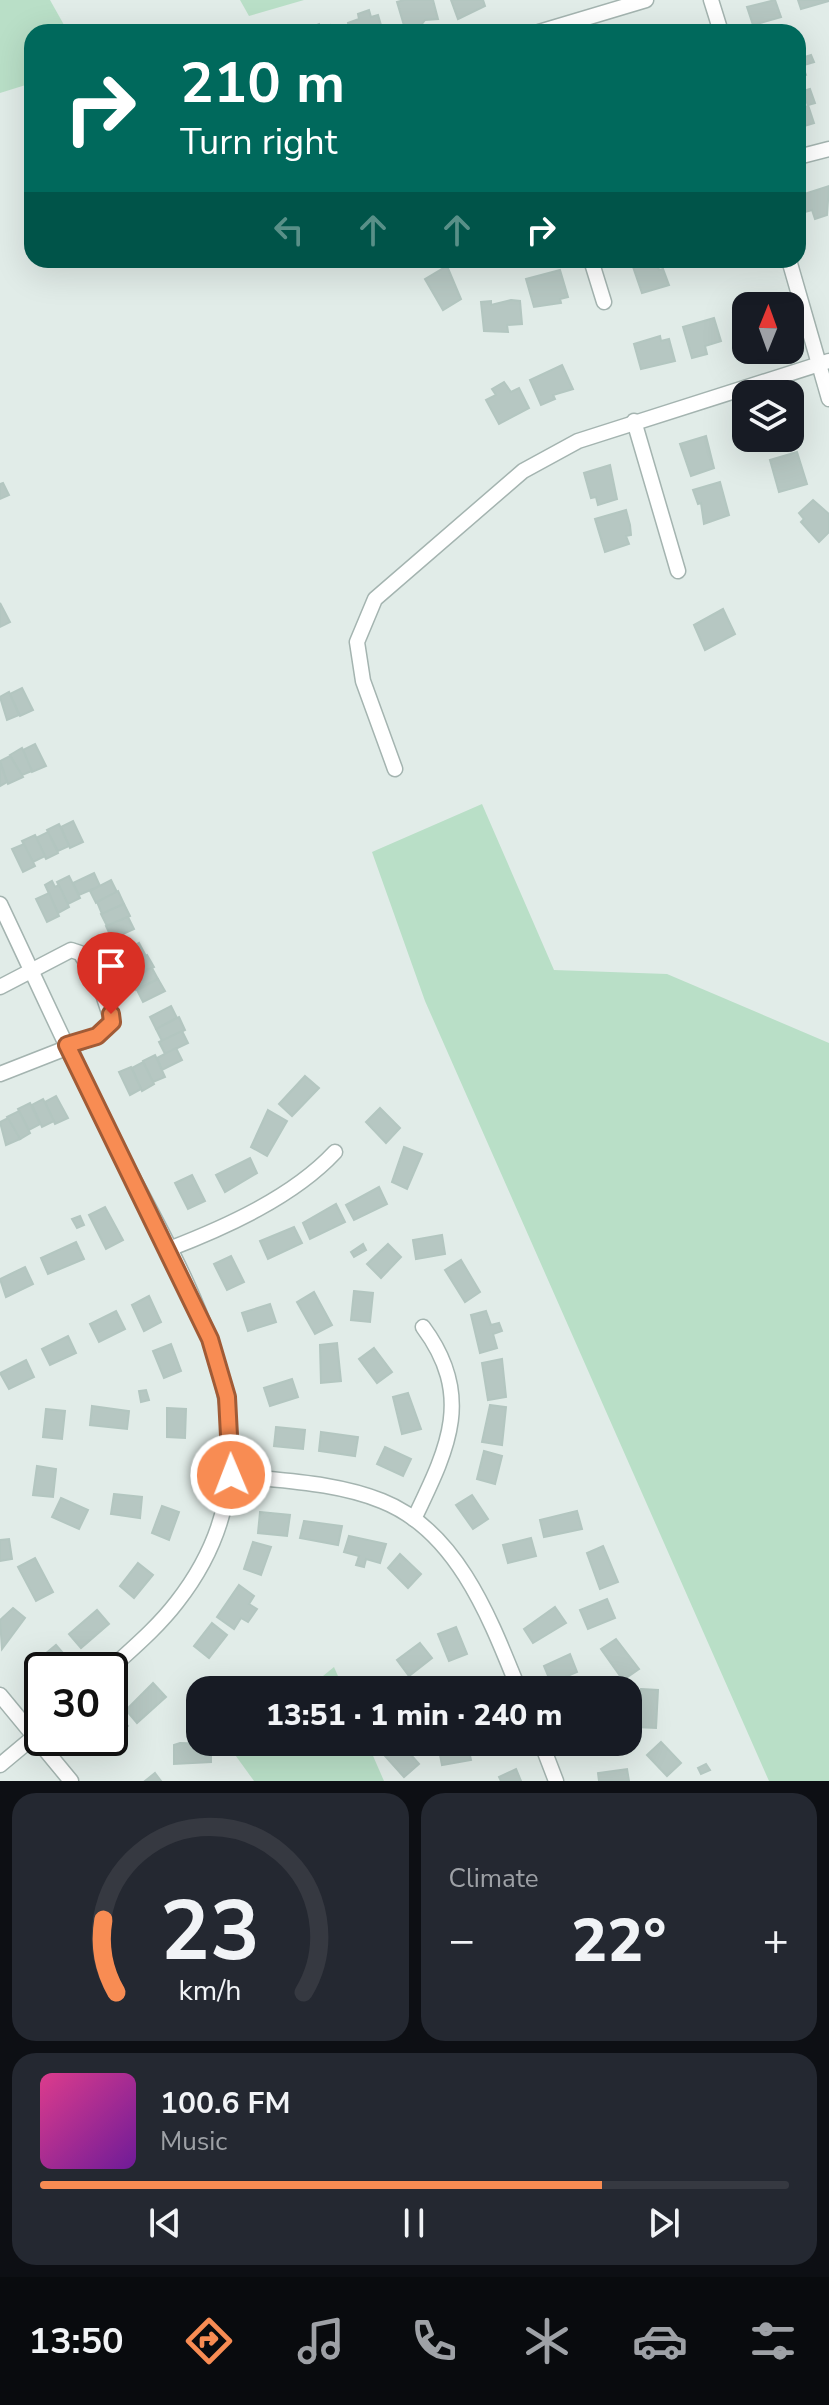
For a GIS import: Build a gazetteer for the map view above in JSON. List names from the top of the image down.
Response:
{
  "north": "top",
  "page": {
    "turn": ["210 m", "Turn right"],
    "limit": "30",
    "trip": "13:51 · 1 min · 240 m",
    "tile": "Climate",
    "heat": ["−", "22°", "+"],
    "song": ["100.6 FM", "Music"],
    "tabs": "13:50",
    "gauge": ["23", "km/h"]
  }
}
